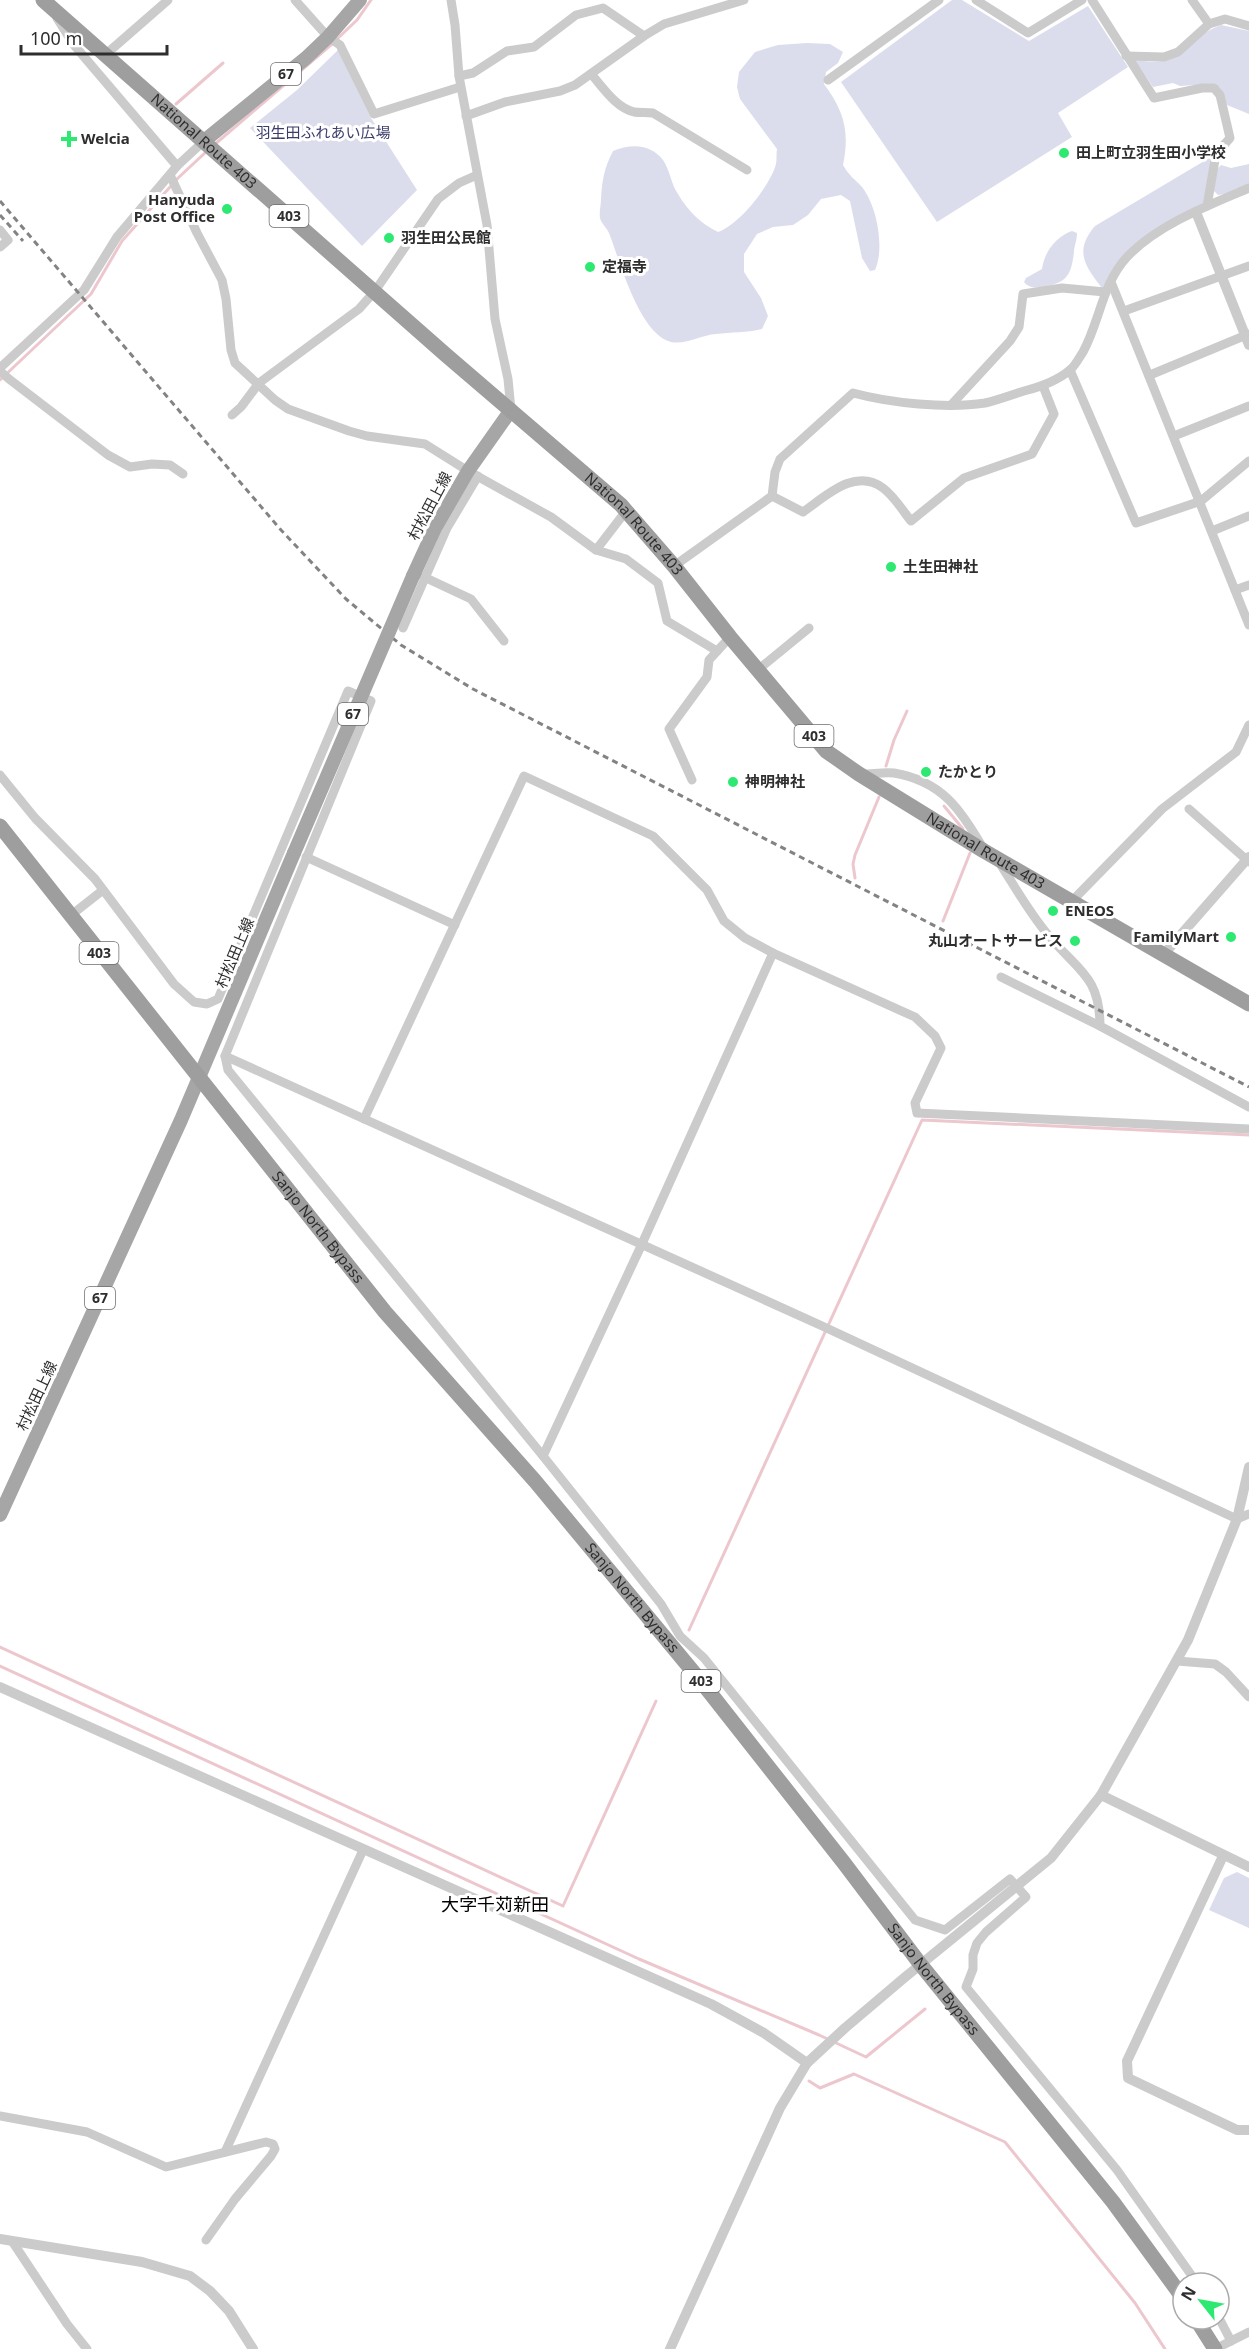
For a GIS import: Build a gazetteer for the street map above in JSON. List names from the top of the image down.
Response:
{
  "streets": {
    "highway": ["National Route 403", "403", "Sanjo North Bypass"],
    "main road": ["67", "村松田上線"]
  },
  "crossings": [
    ["67", "National Route 403"],
    ["National Route 403", "村松田上線"],
    ["403", "村松田上線"],
    ["403", "Sanjo North Bypass"],
    ["村松田上線", "Sanjo North Bypass"]
  ],
  "districts": ["大字千苅新田"],
  "parks": ["羽生田ふれあい広場"],
  "places": {
    "health": ["Welcia"],
    "other": [
      "田上町立羽生田小学校",
      "Hanyuda Post Office",
      "羽生田公民館",
      "定福寺",
      "土生田神社",
      "たかとり",
      "神明神社",
      "ENEOS",
      "FamilyMart",
      "丸山オートサービス"
    ]
  },
  "scale_bar": "100 m",
  "north": "top left"
}
